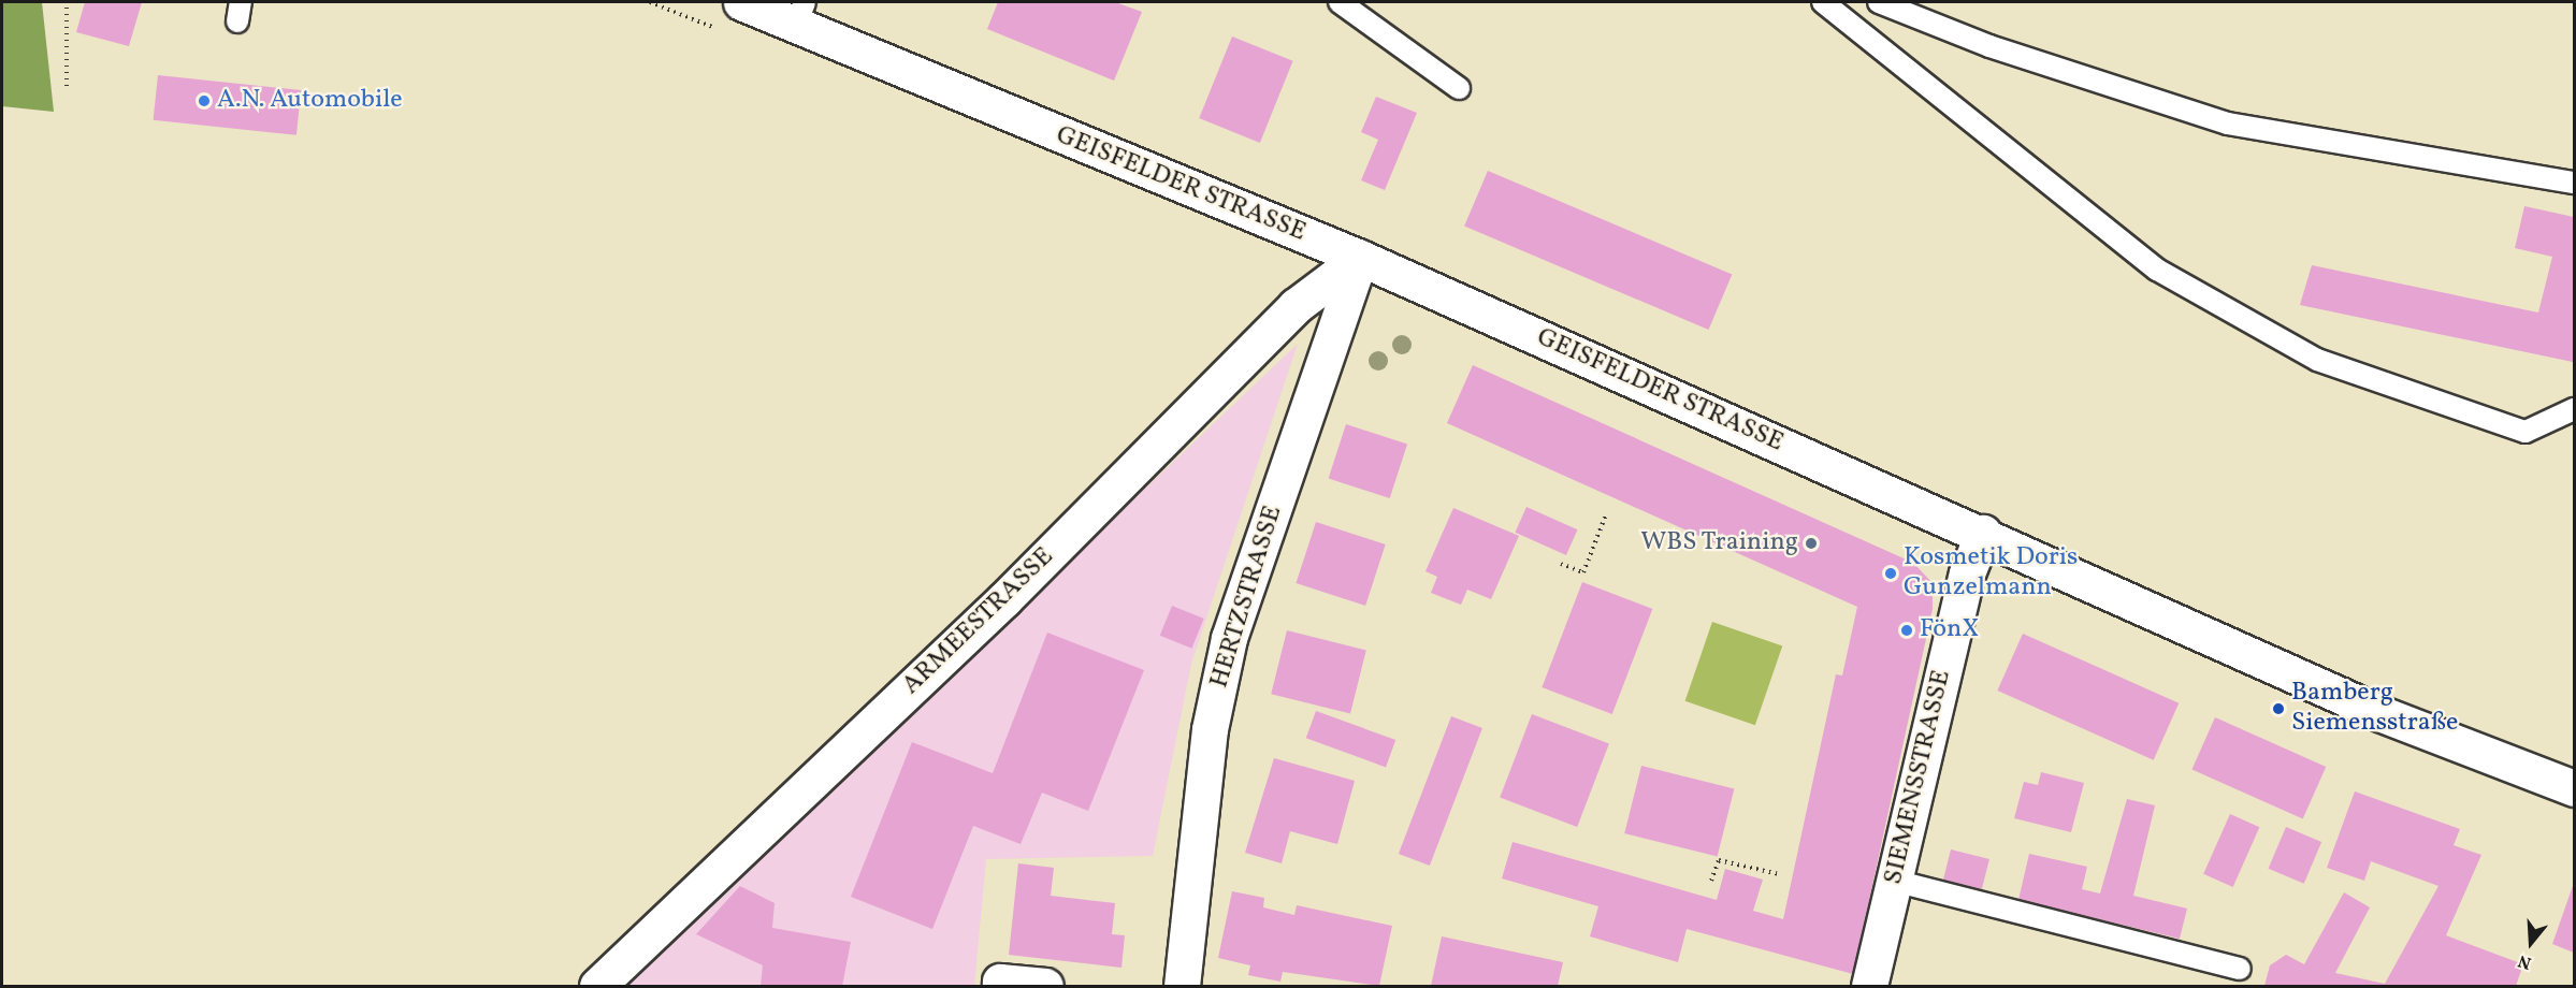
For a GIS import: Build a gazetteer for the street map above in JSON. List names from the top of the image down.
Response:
{
  "streets": {
    "street": [
      "GEISFELDER STRASSE",
      "HERTZSTRASSE",
      "ARMEESTRASSE",
      "SIEMENSSTRASSE"
    ]
  },
  "crossings": [
    ["GEISFELDER STRASSE", "HERTZSTRASSE"],
    ["GEISFELDER STRASSE", "ARMEESTRASSE"],
    ["GEISFELDER STRASSE", "SIEMENSSTRASSE"],
    ["HERTZSTRASSE", "ARMEESTRASSE"]
  ],
  "places": [
    "A.N. Automobile",
    "WBS Training",
    "Kosmetik Doris Gunzelmann",
    "FönX",
    "Bamberg Siemensstraße"
  ],
  "north": "bottom"
}
